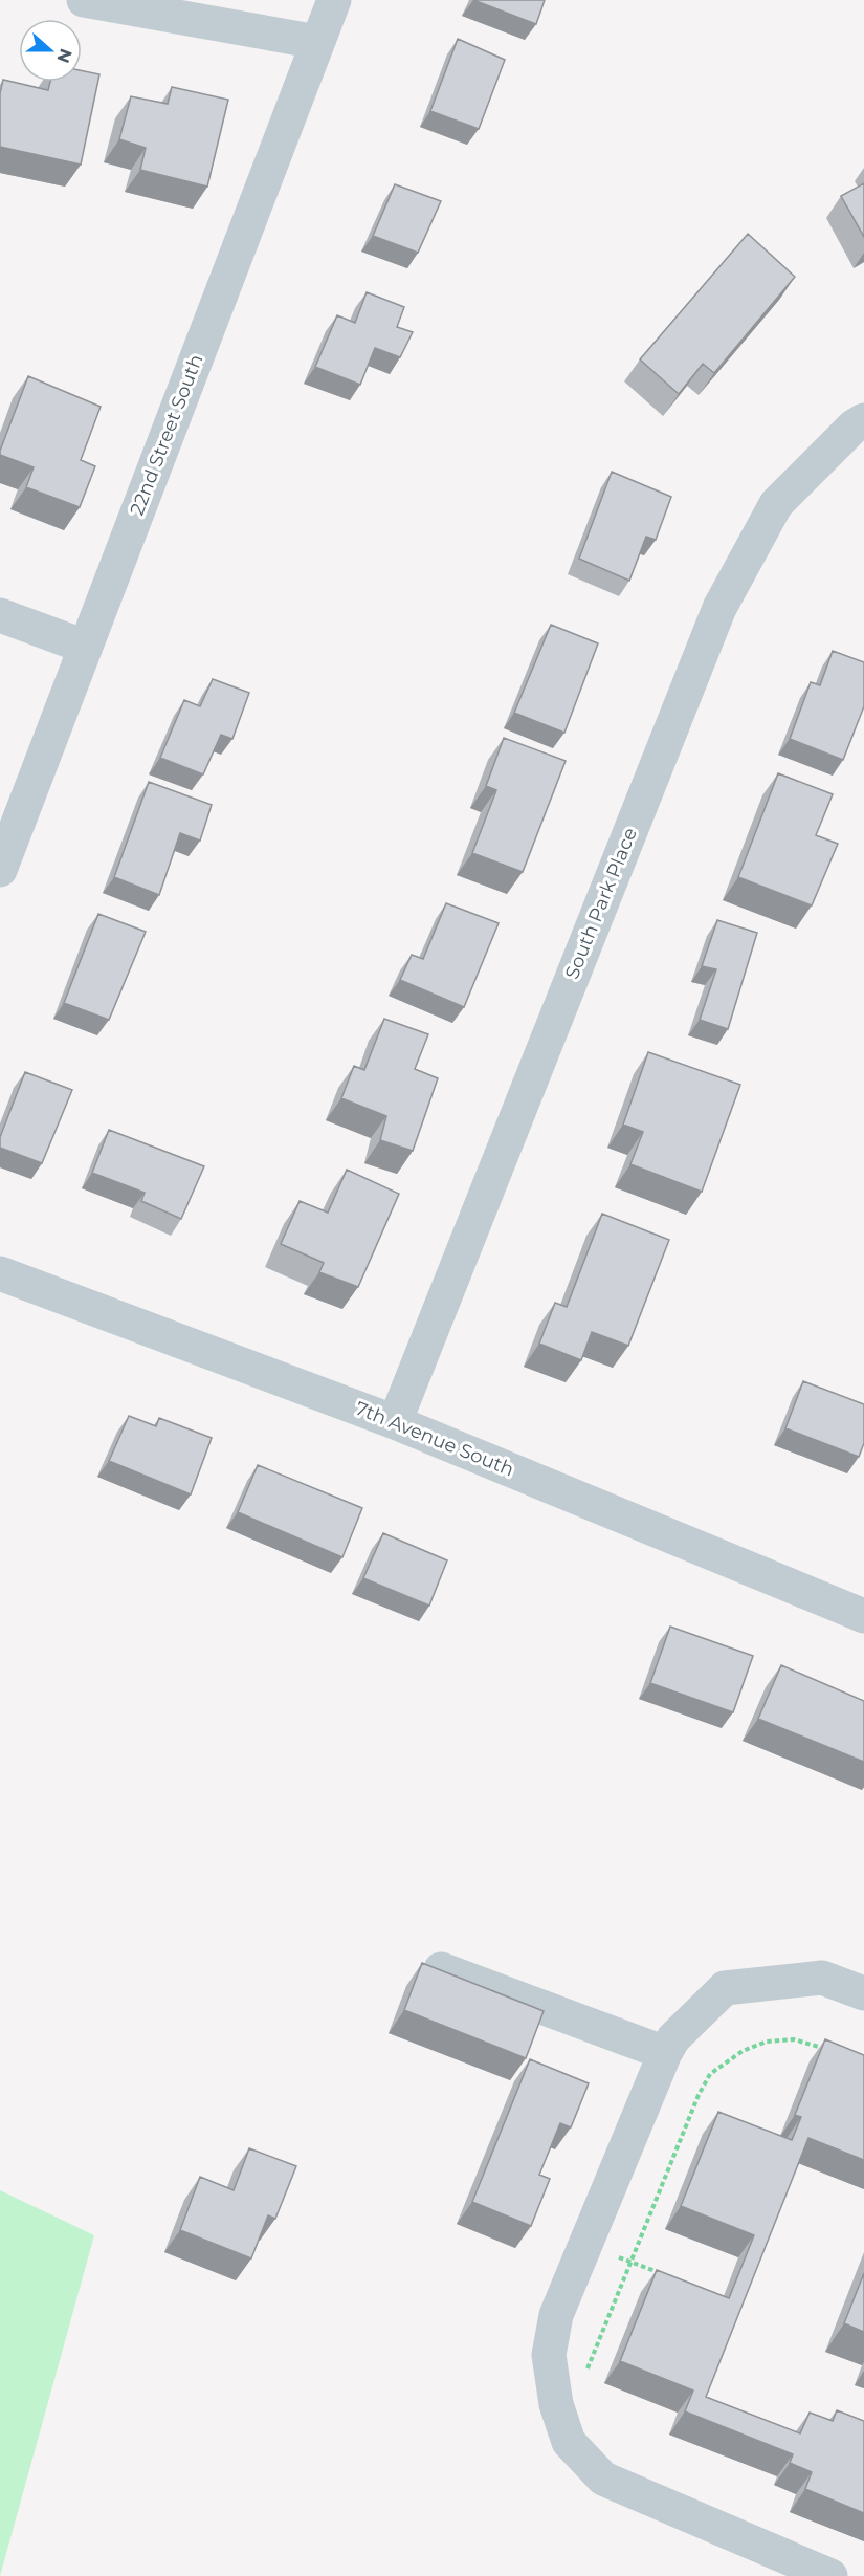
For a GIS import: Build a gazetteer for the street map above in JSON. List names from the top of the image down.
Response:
{
  "streets": {
    "street": ["22nd Street South", "South Park Place", "7th Avenue South"]
  },
  "crossings": [
    ["South Park Place", "7th Avenue South"]
  ],
  "north": "right"
}
